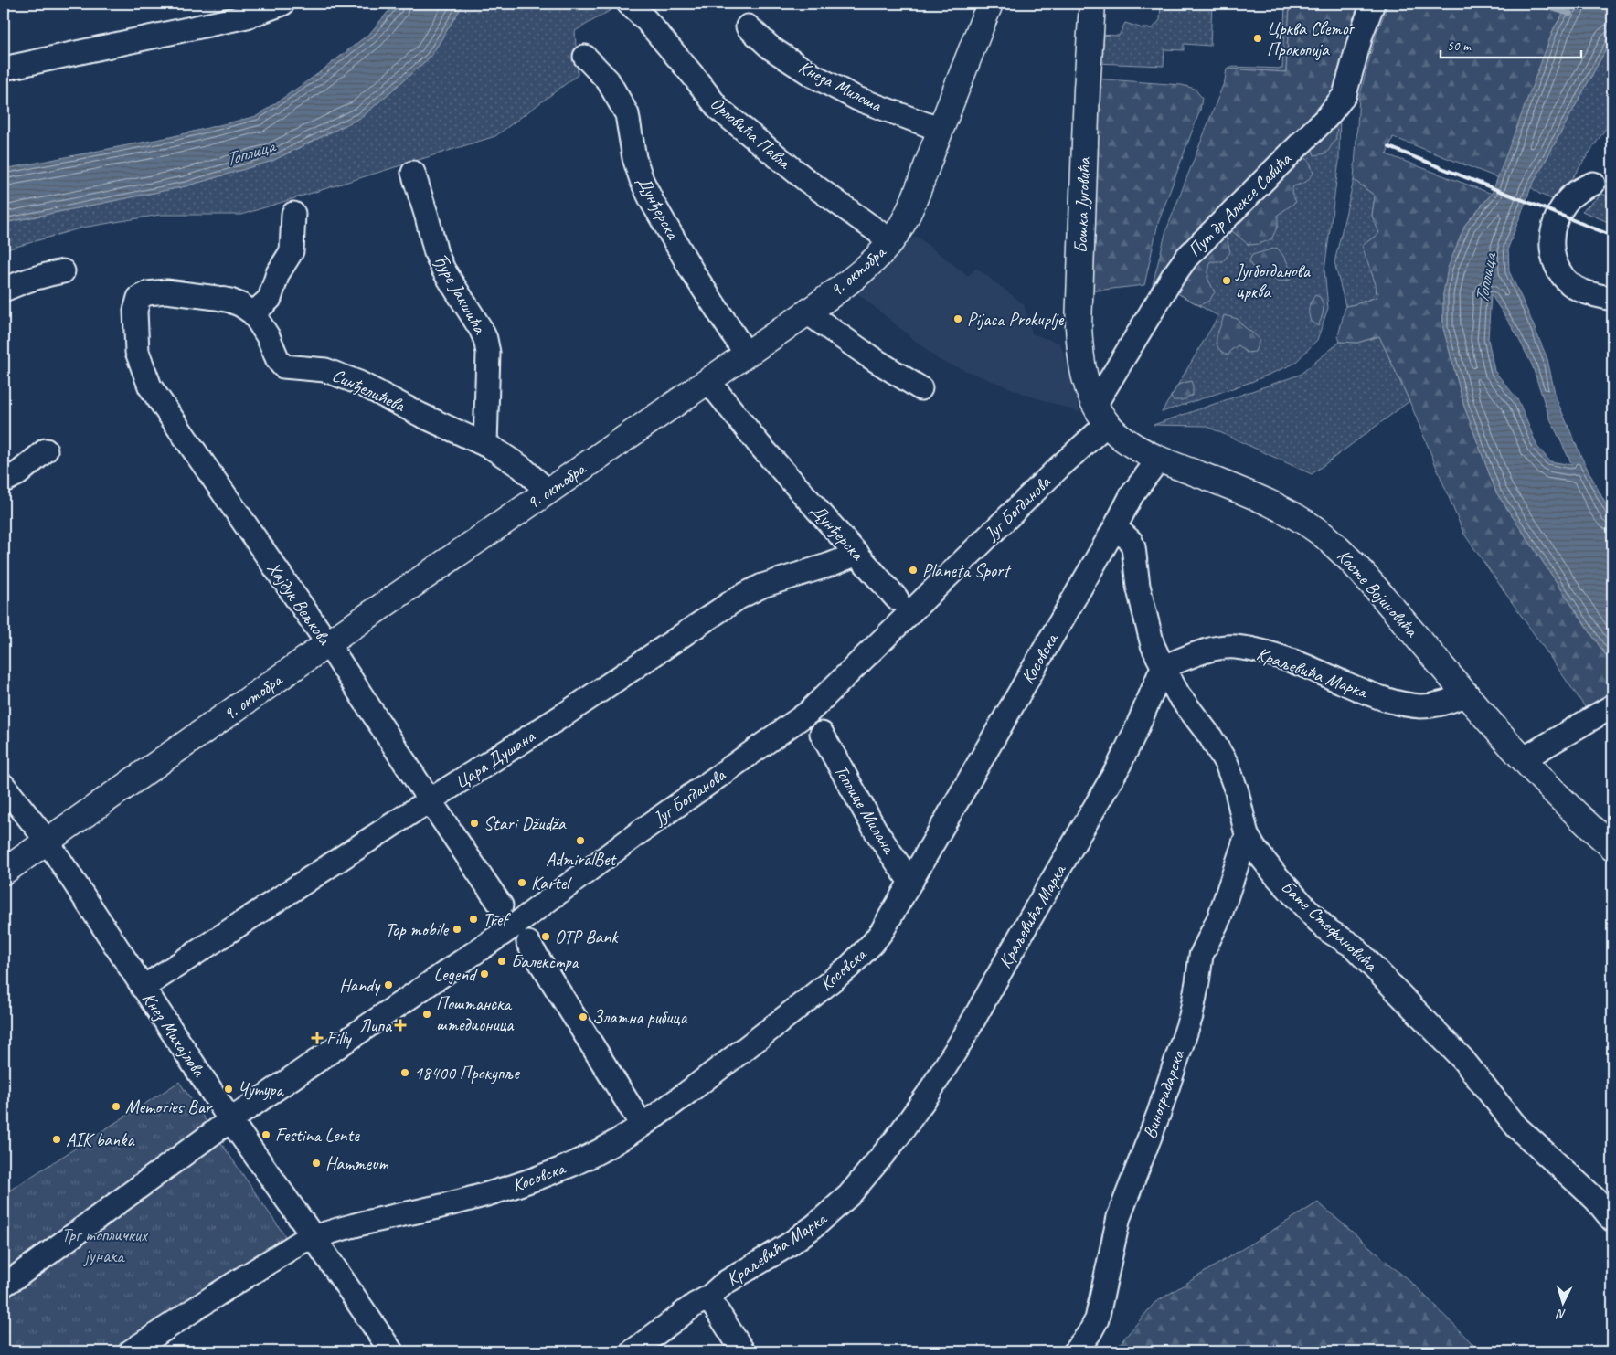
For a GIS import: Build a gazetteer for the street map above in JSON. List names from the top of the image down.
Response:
{
  "streets": {
    "main road": ["Бошка Југовића", "9. октобра", "Косте Војиновића"],
    "street": [
      "Кнеза Милоша",
      "Орловића Павла",
      "Пут др Алексе Савића",
      "Дунђерска",
      "Ђуре Јакшића",
      "Синђелићева",
      "Југ Богданова",
      "Хајдук Вељкова",
      "Косовска",
      "Краљевића Марка",
      "Цара Душана",
      "Топлице Милана",
      "Бате Стефановића",
      "Кнез Михајлова",
      "Виноградарска"
    ]
  },
  "crossings": [
    ["Кнеза Милоша", "9. октобра"],
    ["Орловића Павла", "9. октобра"],
    ["Пут др Алексе Савића", "Бошка Југовића"],
    ["Пут др Алексе Савића", "Југ Богданова"],
    ["Пут др Алексе Савића", "Косте Војиновића"],
    ["Бошка Југовића", "Југ Богданова"],
    ["Бошка Југовића", "Косте Војиновића"],
    ["Дунђерска", "9. октобра"],
    ["Дунђерска", "Цара Душана"],
    ["9. октобра", "Синђелићева"],
    ["9. октобра", "Хајдук Вељкова"],
    ["9. октобра", "Кнез Михајлова"],
    ["Ђуре Јакшића", "Синђелићева"],
    ["Синђелићева", "Хајдук Вељкова"],
    ["Југ Богданова", "Косте Војиновића"],
    ["Југ Богданова", "Кнез Михајлова"],
    ["Косте Војиновића", "Косовска"],
    ["Косте Војиновића", "Краљевића Марка"],
    ["Хајдук Вељкова", "Цара Душана"],
    ["Косовска", "Топлице Милана"],
    ["Косовска", "Бате Стефановића"],
    ["Косовска", "Кнез Михајлова"],
    ["Краљевића Марка", "Бате Стефановића"],
    ["Цара Душана", "Кнез Михајлова"],
    ["Бате Стефановића", "Виноградарска"]
  ],
  "water": ["Топлица"],
  "parks": ["Трг топличких јунака"],
  "places": {
    "other": [
      "Црква Светог Прокопија",
      "Југбогданова црква",
      "Pijaca Prokuplje",
      "Planeta Sport",
      "Stari Džudža",
      "AdmiralBet",
      "Kartel",
      "Tref",
      "Top mobile",
      "OTP Bank",
      "Балекстра",
      "Legend",
      "Handy",
      "Поштанска штедионица",
      "Златна рибица",
      "18400 Прокупље",
      "Чутура",
      "Memories Bar",
      "Festina Lente",
      "AIK banka",
      "Hammeum"
    ],
    "health": ["Липа", "Filly"]
  },
  "scale_bar": "50 m",
  "north": "bottom"
}
